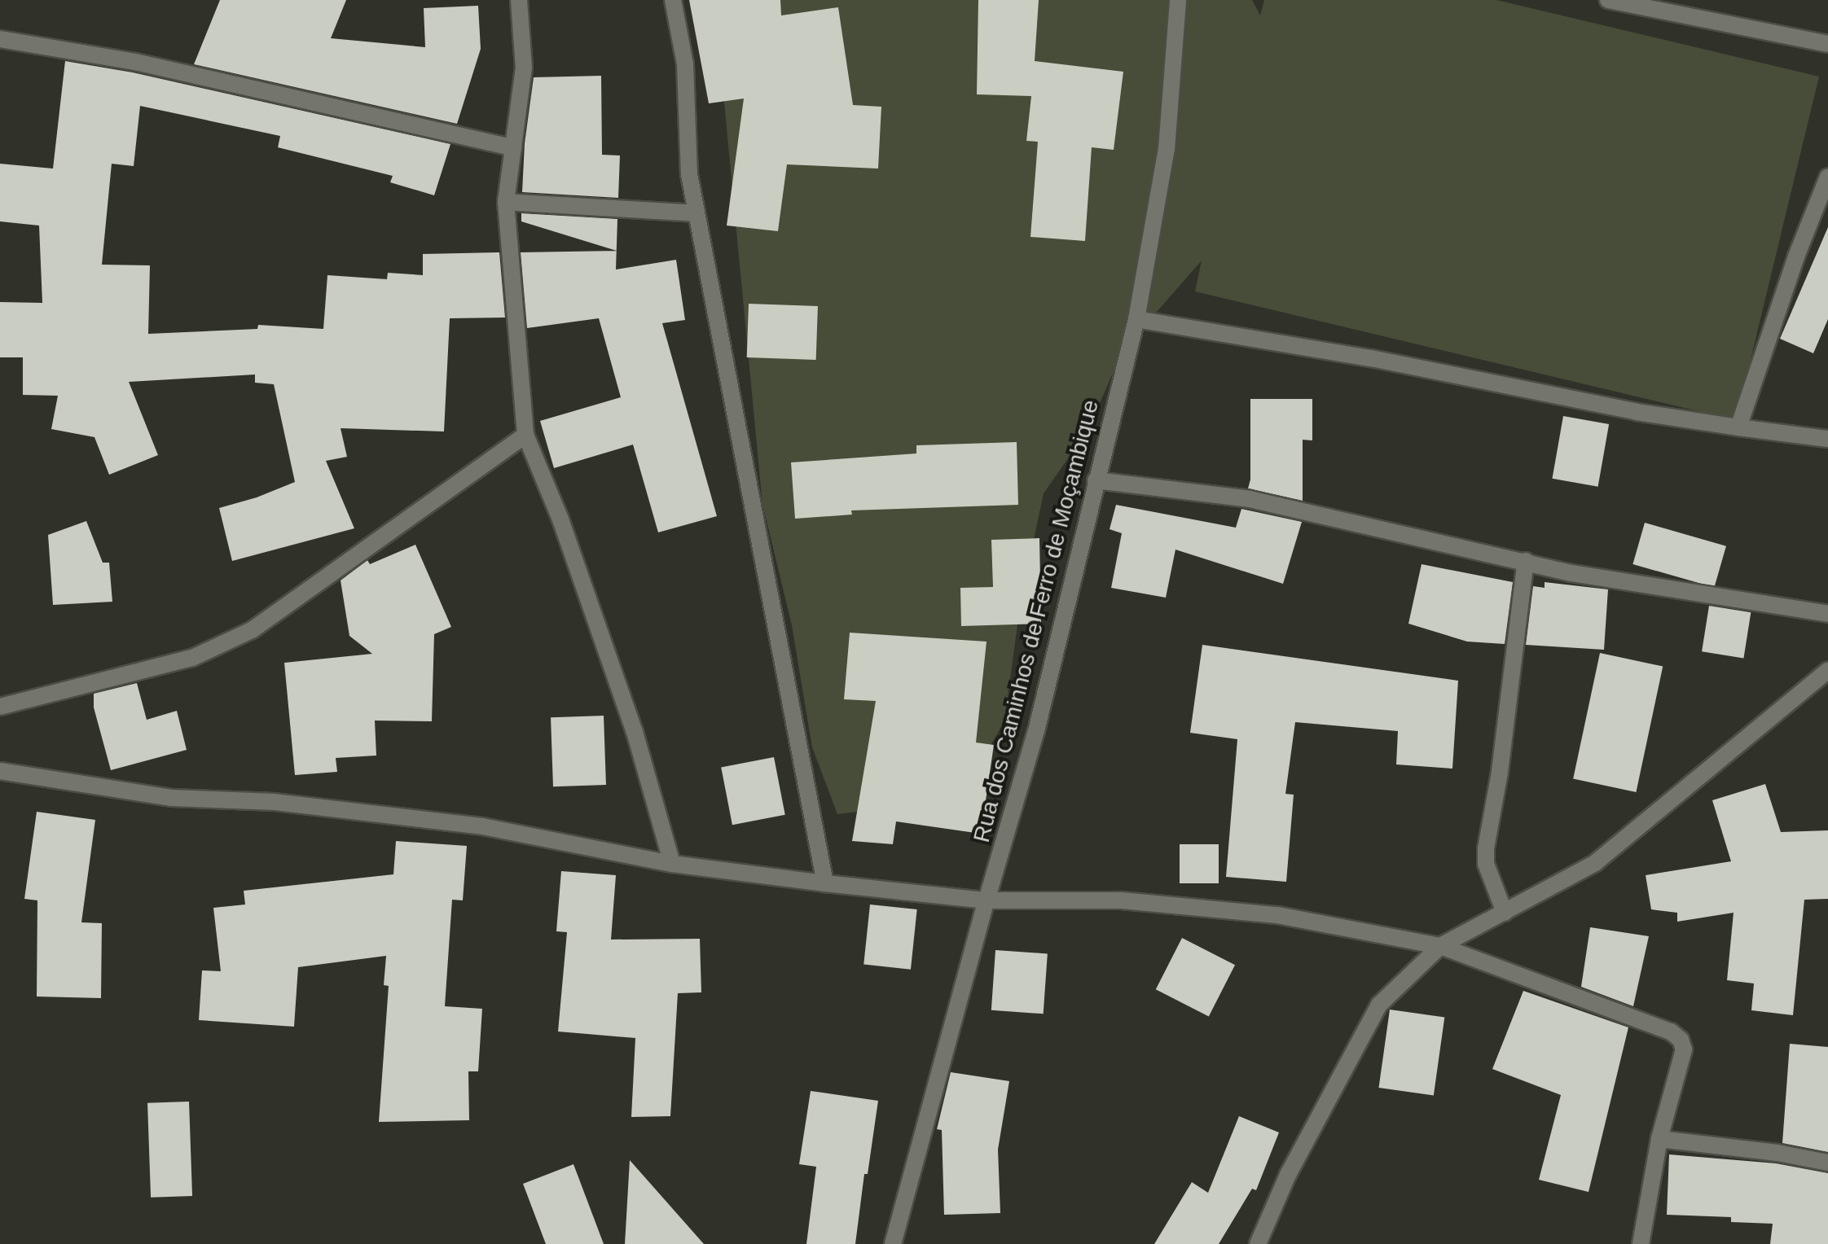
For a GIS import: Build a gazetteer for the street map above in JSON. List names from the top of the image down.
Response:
{
  "streets": {
    "street": ["Rua dos Caminhos de Ferro de Moçambique"]
  }
}
